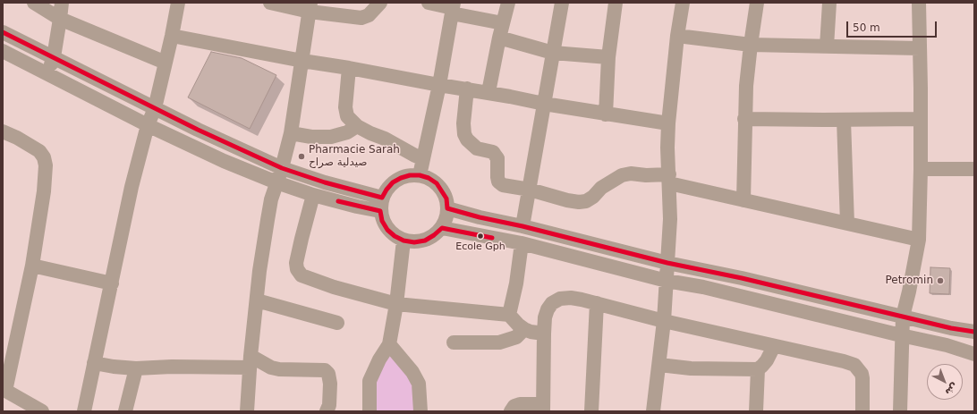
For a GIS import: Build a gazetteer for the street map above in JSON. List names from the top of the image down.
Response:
{
  "places": ["Pharmacie Sarah صيدلية صراح", "Ecole Gph", "Petromin"],
  "scale_bar": "50 m",
  "north": "bottom right"
}
